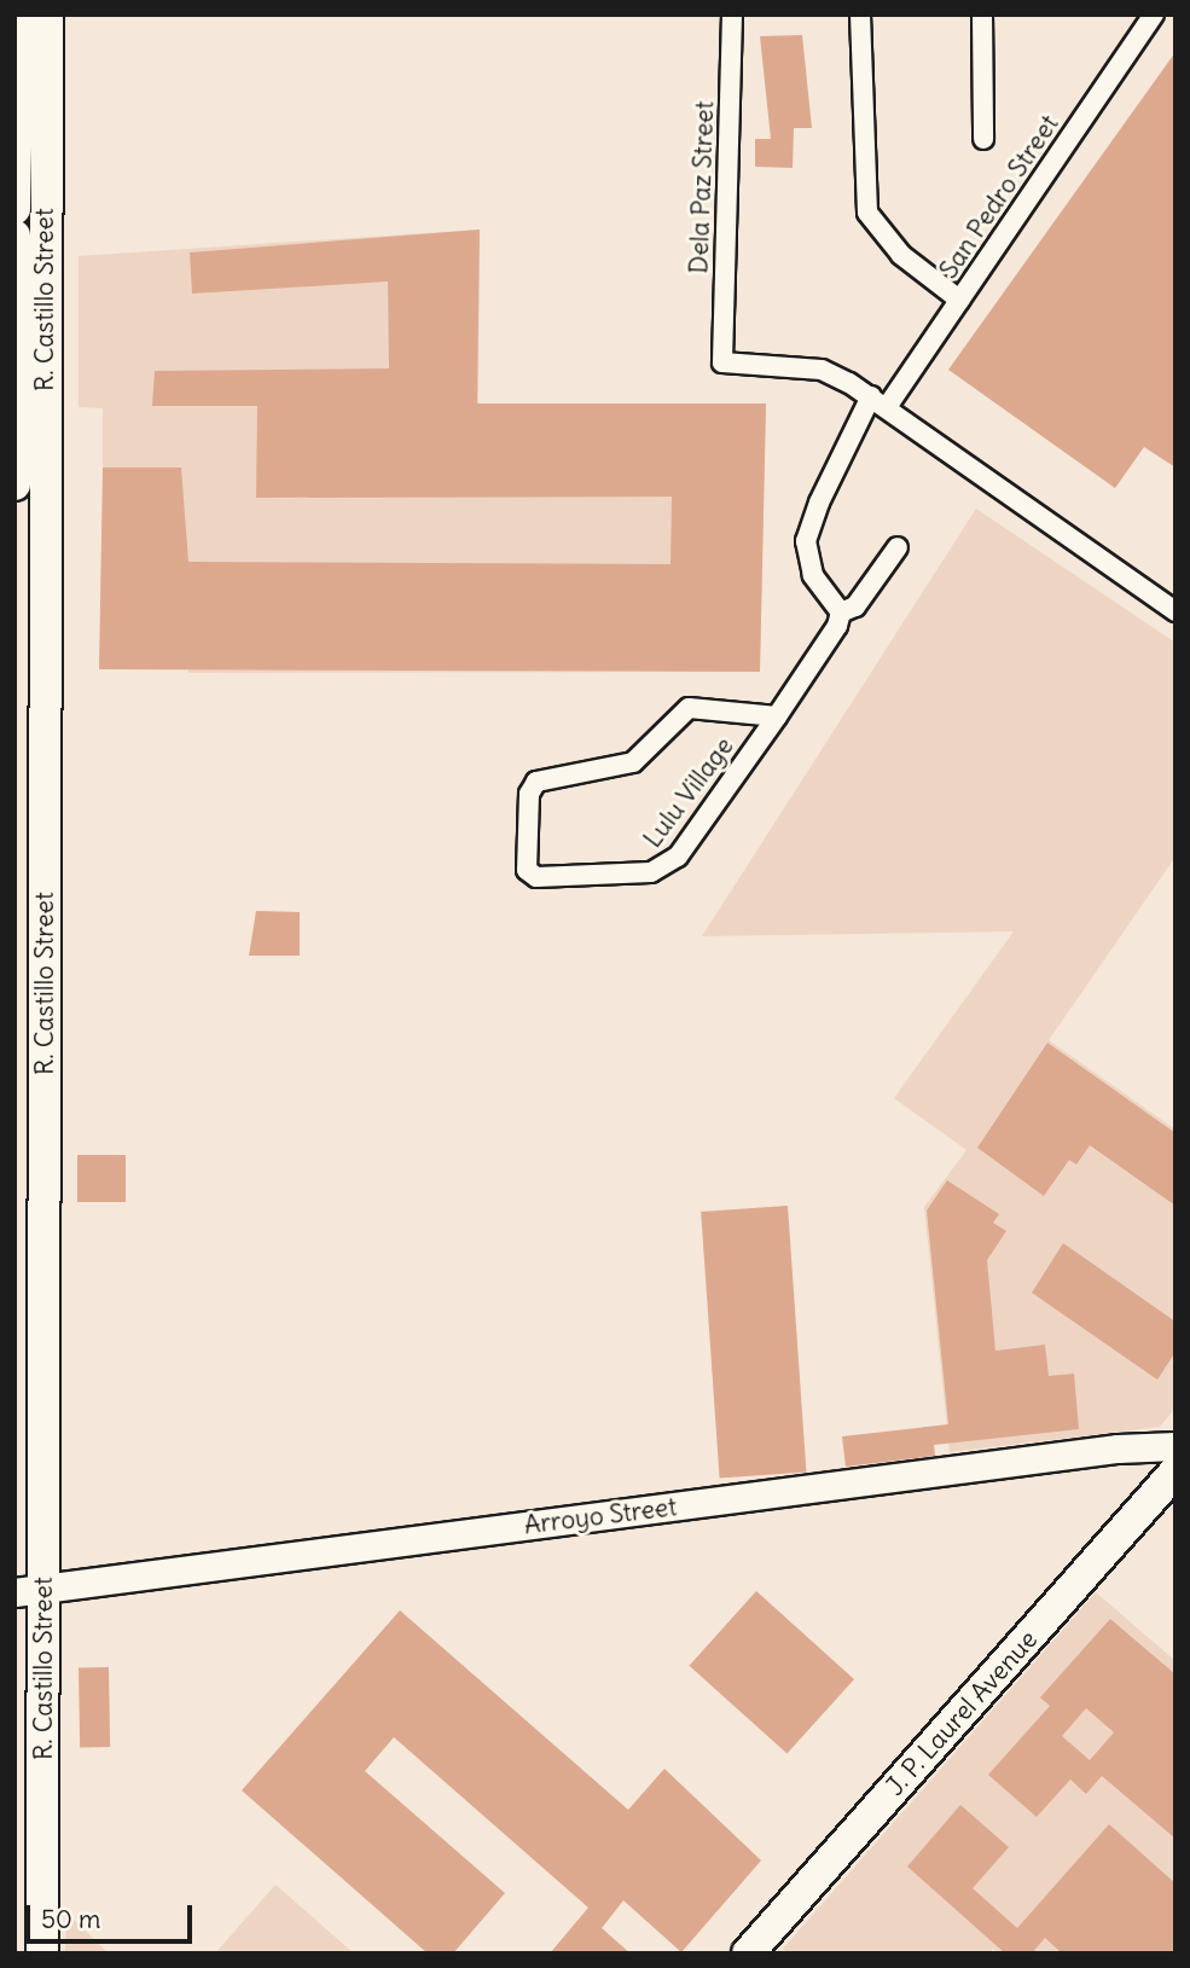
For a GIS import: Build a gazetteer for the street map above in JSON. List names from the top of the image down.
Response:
{
  "streets": {
    "main road": ["R. Castillo Street", "J. P. Laurel Avenue"],
    "street": [
      "Dela Paz Street",
      "San Pedro Street",
      "Lulu Village",
      "Arroyo Street"
    ]
  },
  "crossings": [
    ["Dela Paz Street", "San Pedro Street"],
    ["R. Castillo Street", "Arroyo Street"]
  ],
  "scale_bar": "50 m"
}
